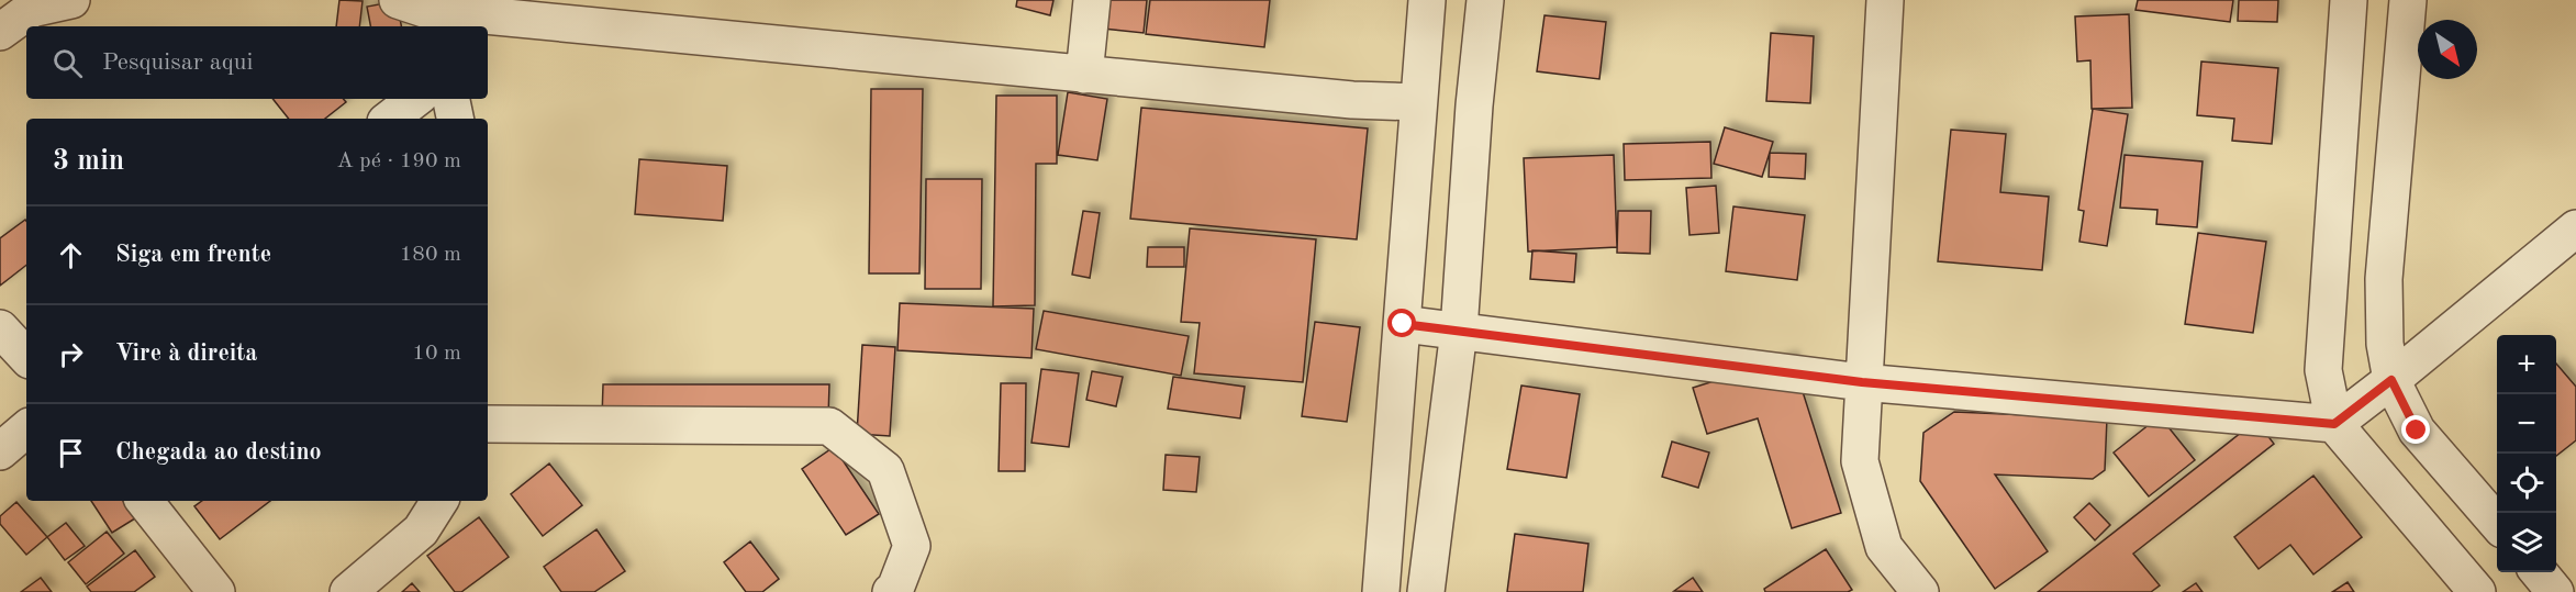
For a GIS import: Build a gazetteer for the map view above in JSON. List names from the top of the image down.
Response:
{
  "north": "bottom right",
  "page": {
    "search": "Pesquisar aqui",
    "heading": ["3 min", "A pé · 190 m"],
    "list": [
      ["Siga em frente", "180 m"],
      ["Vire à direita", "10 m"],
      "Chegada ao destino"
    ],
    "map_buttons": ["+", "−"]
  }
}
